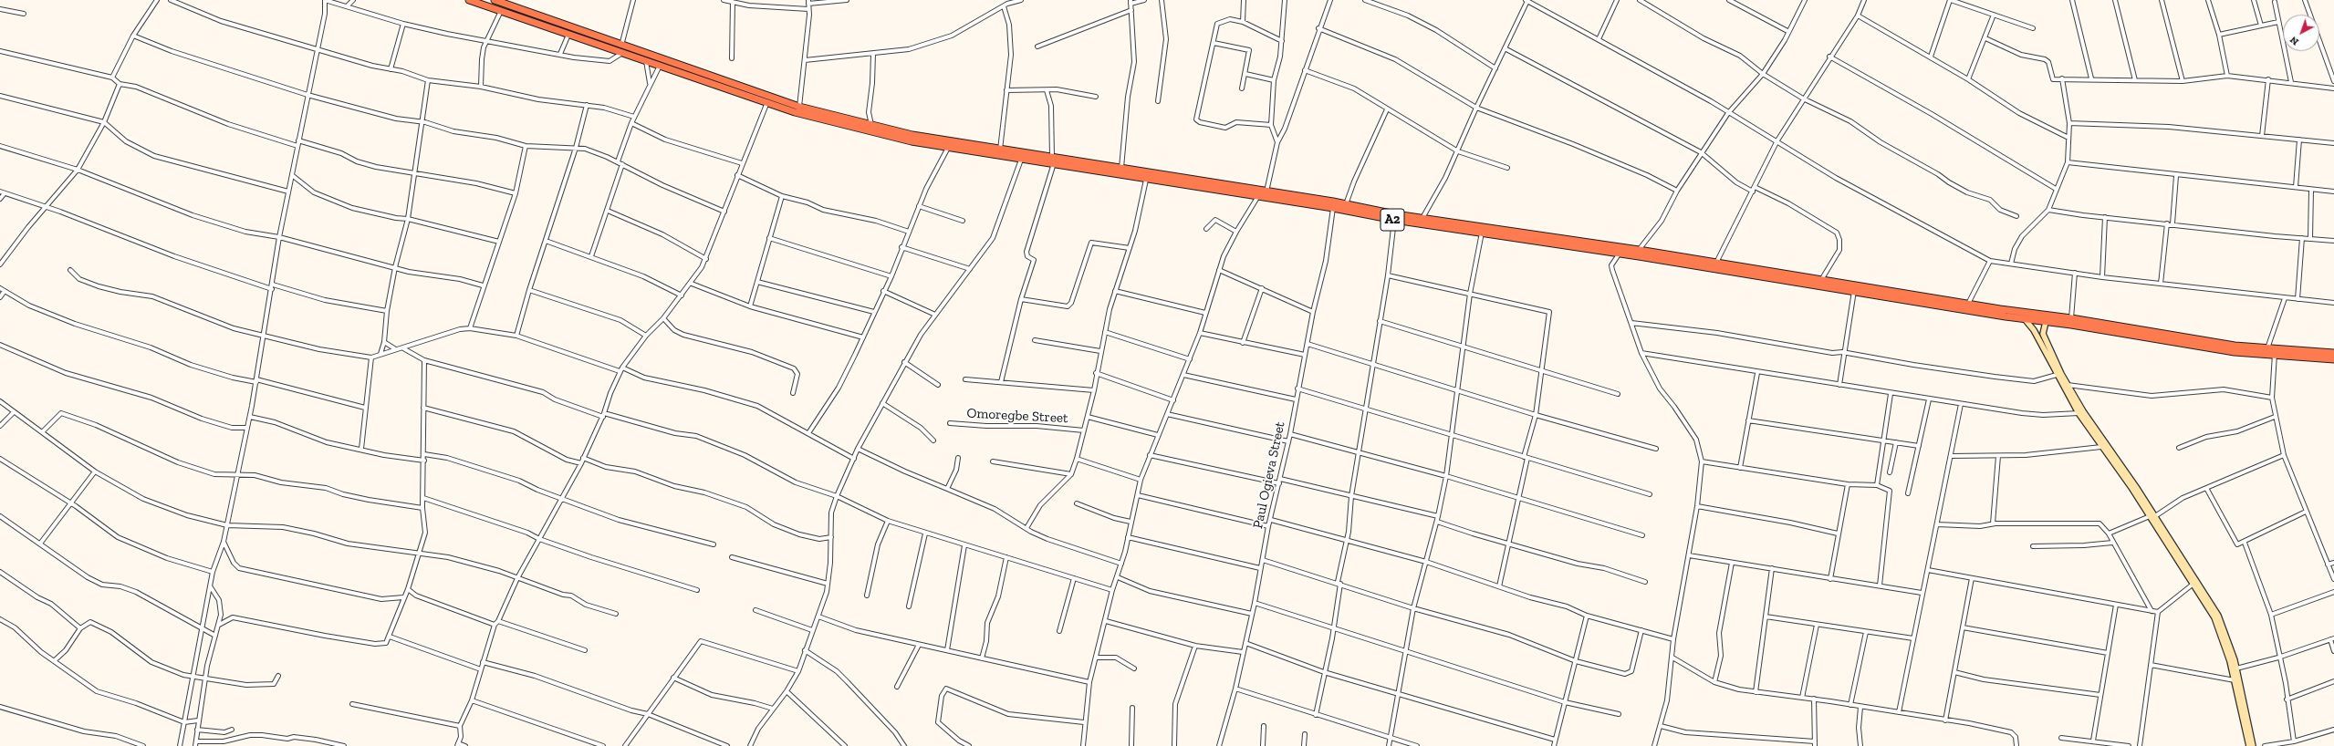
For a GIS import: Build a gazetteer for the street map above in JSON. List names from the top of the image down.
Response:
{
  "streets": {
    "highway": ["A2"],
    "street": ["Omoregbe Street", "Paul Ogieva Street"]
  },
  "crossings": [
    ["A2", "Paul Ogieva Street"]
  ],
  "north": "bottom left"
}
